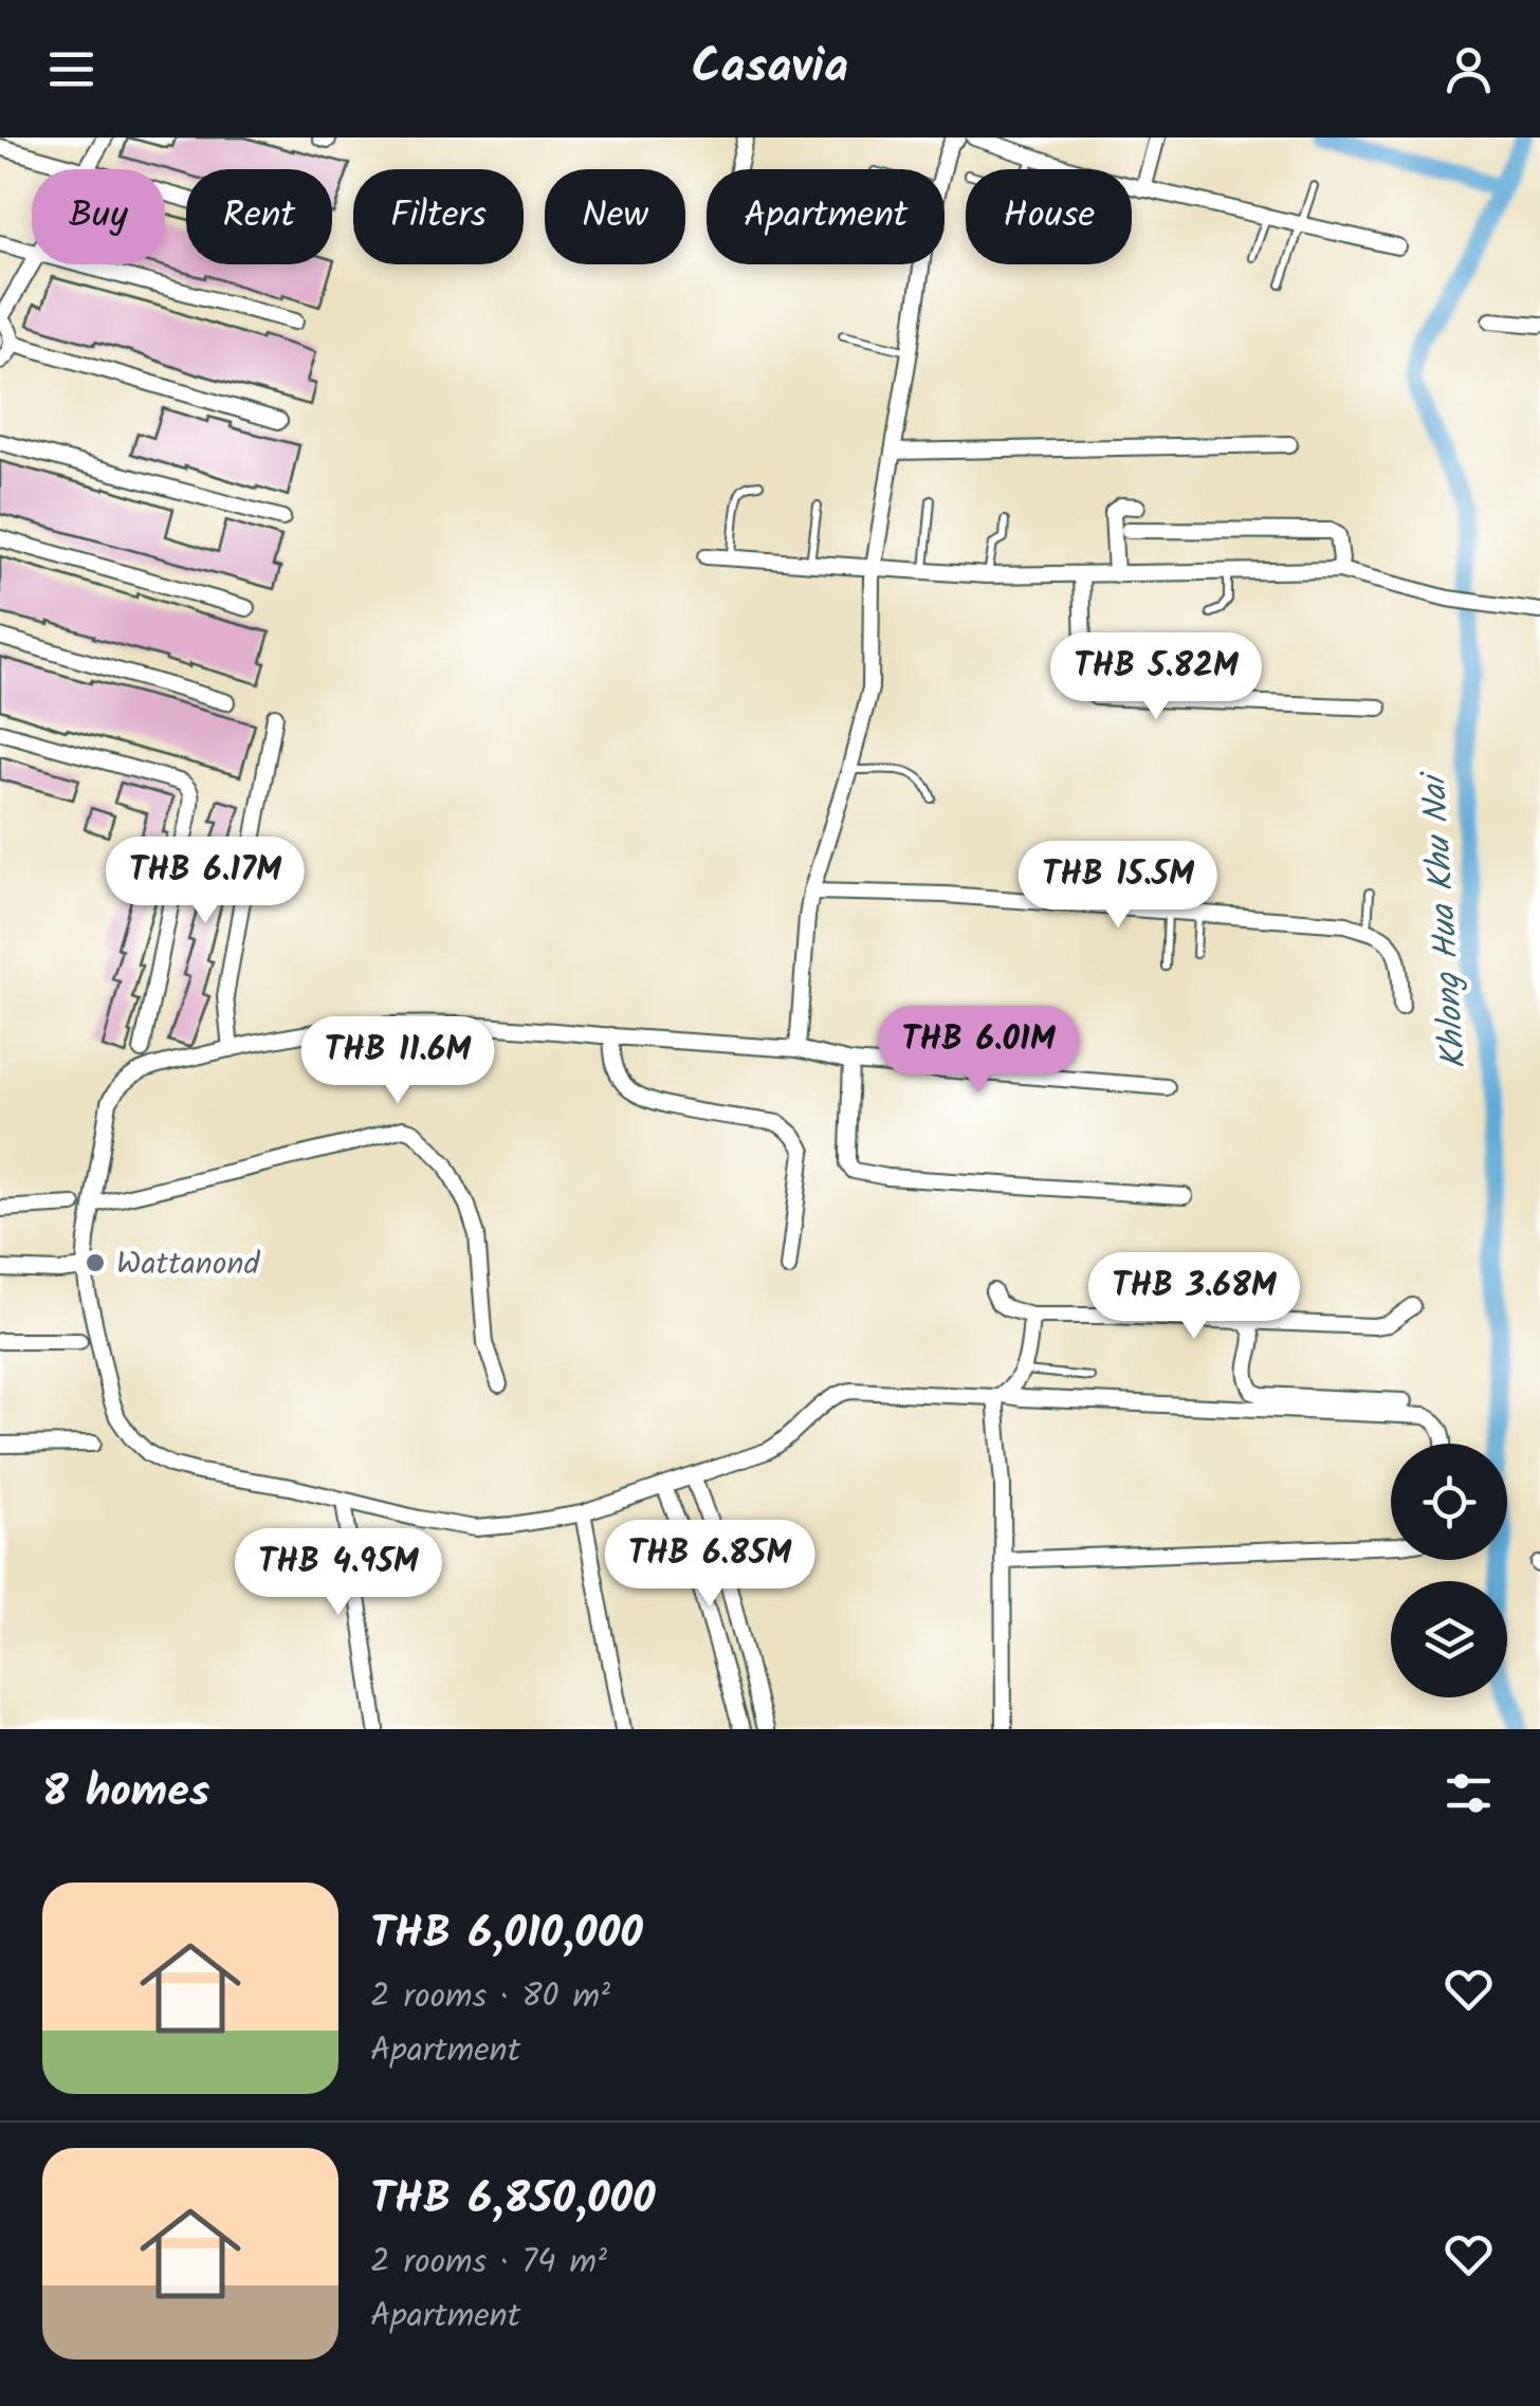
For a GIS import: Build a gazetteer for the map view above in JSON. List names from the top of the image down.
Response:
{
  "water": ["Khlong Hua Khu Nai"],
  "places": ["Wattanond"],
  "page": {
    "header": "Casavia",
    "chip": [
      "Buy",
      "Rent",
      "Filters",
      "New",
      "Apartment",
      "House"
    ],
    "price": [
      "THB 5.82M",
      "THB 6.17M",
      "THB 15.5M",
      "THB 6.01M",
      "THB 11.6M",
      "THB 3.68M",
      "THB 6.85M",
      "THB 4.95M"
    ],
    "heading": "8 homes",
    "list": [
      {
        "name": "THB 6,010,000",
        "note": "2 rooms · 80 m² · Apartment"
      },
      {
        "name": "THB 6,850,000",
        "note": "2 rooms · 74 m² · Apartment"
      }
    ]
  }
}
